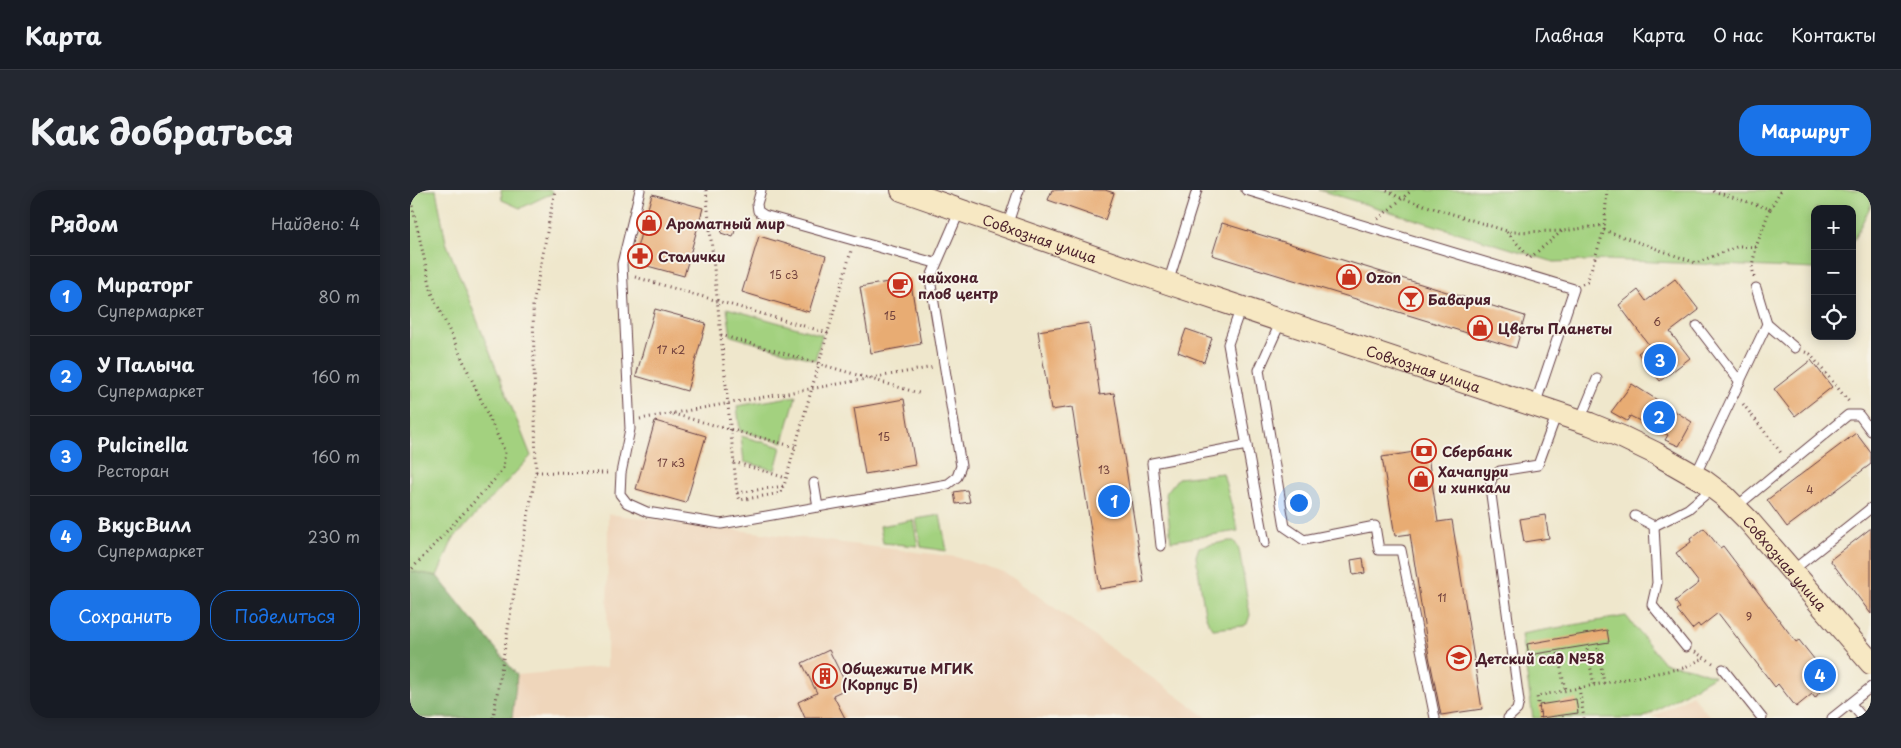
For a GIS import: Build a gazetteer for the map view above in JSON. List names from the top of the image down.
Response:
{
  "streets": {
    "street": ["Совхозная улица"]
  },
  "places": {
    "shop": [
      "Ароматный мир",
      "Ozon",
      "Цветы Планеты",
      "Хачапури и хинкали"
    ],
    "pharmacy": ["Столички"],
    "cafe": ["чайхона плов центр"],
    "bar": ["Бавария"],
    "bank": ["Сбербанк"],
    "school or university": ["Детский сад №58"],
    "building": ["Общежитие МГИК (Корпус Б)"]
  },
  "house_numbers": [
    "15 с3",
    "15",
    "6",
    "17 к2",
    "15",
    "17 к3",
    "13",
    "4",
    "11",
    "9"
  ],
  "page": {
    "header": "Карта",
    "nav": [
      "Главная",
      "Карта",
      "О нас",
      "Контакты"
    ],
    "title": "Как добраться",
    "buttons": [
      "Маршрут",
      ["Сохранить", "Поделиться"]
    ],
    "heading": ["Рядом", "Найдено: 4"],
    "map_buttons": ["+", "−"],
    "list": [
      {
        "mark": "1",
        "name": "Мираторг",
        "note": "Супермаркет",
        "value": "80 m"
      },
      {
        "mark": "2",
        "name": "У Палыча",
        "note": "Супермаркет",
        "value": "160 m"
      },
      {
        "mark": "3",
        "name": "Pulcinella",
        "note": "Ресторан",
        "value": "160 m"
      },
      {
        "mark": "4",
        "name": "ВкусВилл",
        "note": "Супермаркет",
        "value": "230 m"
      }
    ],
    "pins": [
      "3",
      "2",
      "1",
      "4"
    ]
  }
}
